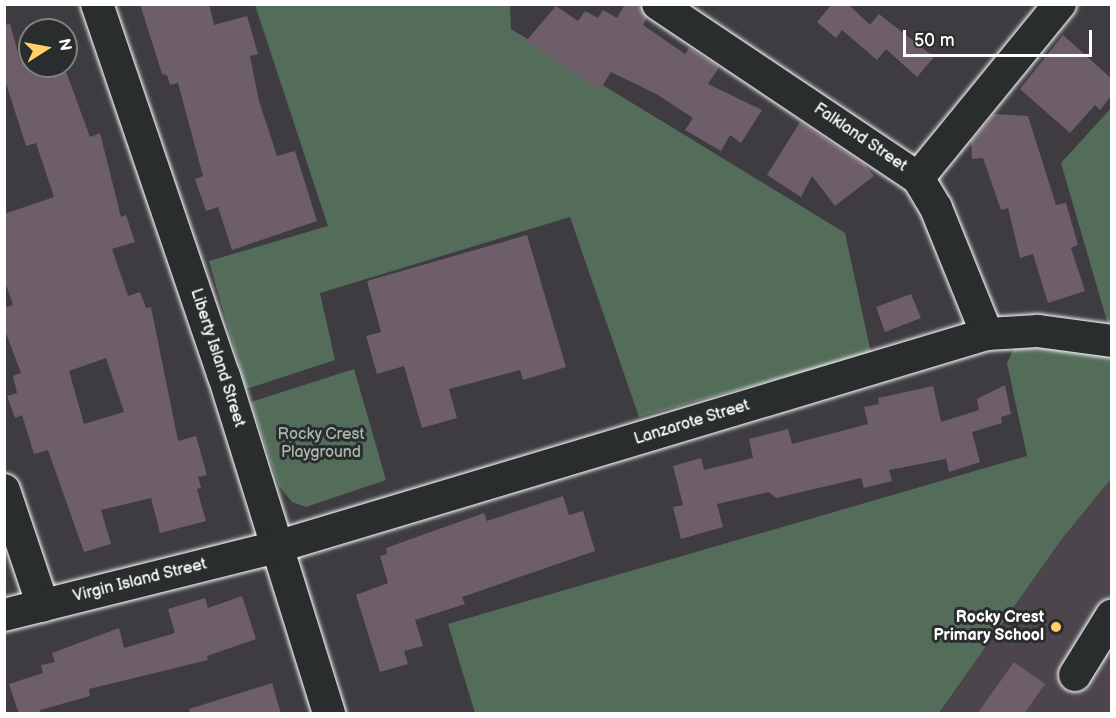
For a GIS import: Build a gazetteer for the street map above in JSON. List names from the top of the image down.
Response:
{
  "streets": {
    "street": [
      "Falkland Street",
      "Liberty Island Street",
      "Lanzarote Street",
      "Virgin Island Street"
    ]
  },
  "crossings": [
    ["Falkland Street", "Lanzarote Street"],
    ["Liberty Island Street", "Lanzarote Street"],
    ["Liberty Island Street", "Virgin Island Street"],
    ["Lanzarote Street", "Virgin Island Street"]
  ],
  "parks": ["Rocky Crest Playground"],
  "places": ["Rocky Crest Primary School"],
  "scale_bar": "50 m",
  "north": "right"
}
